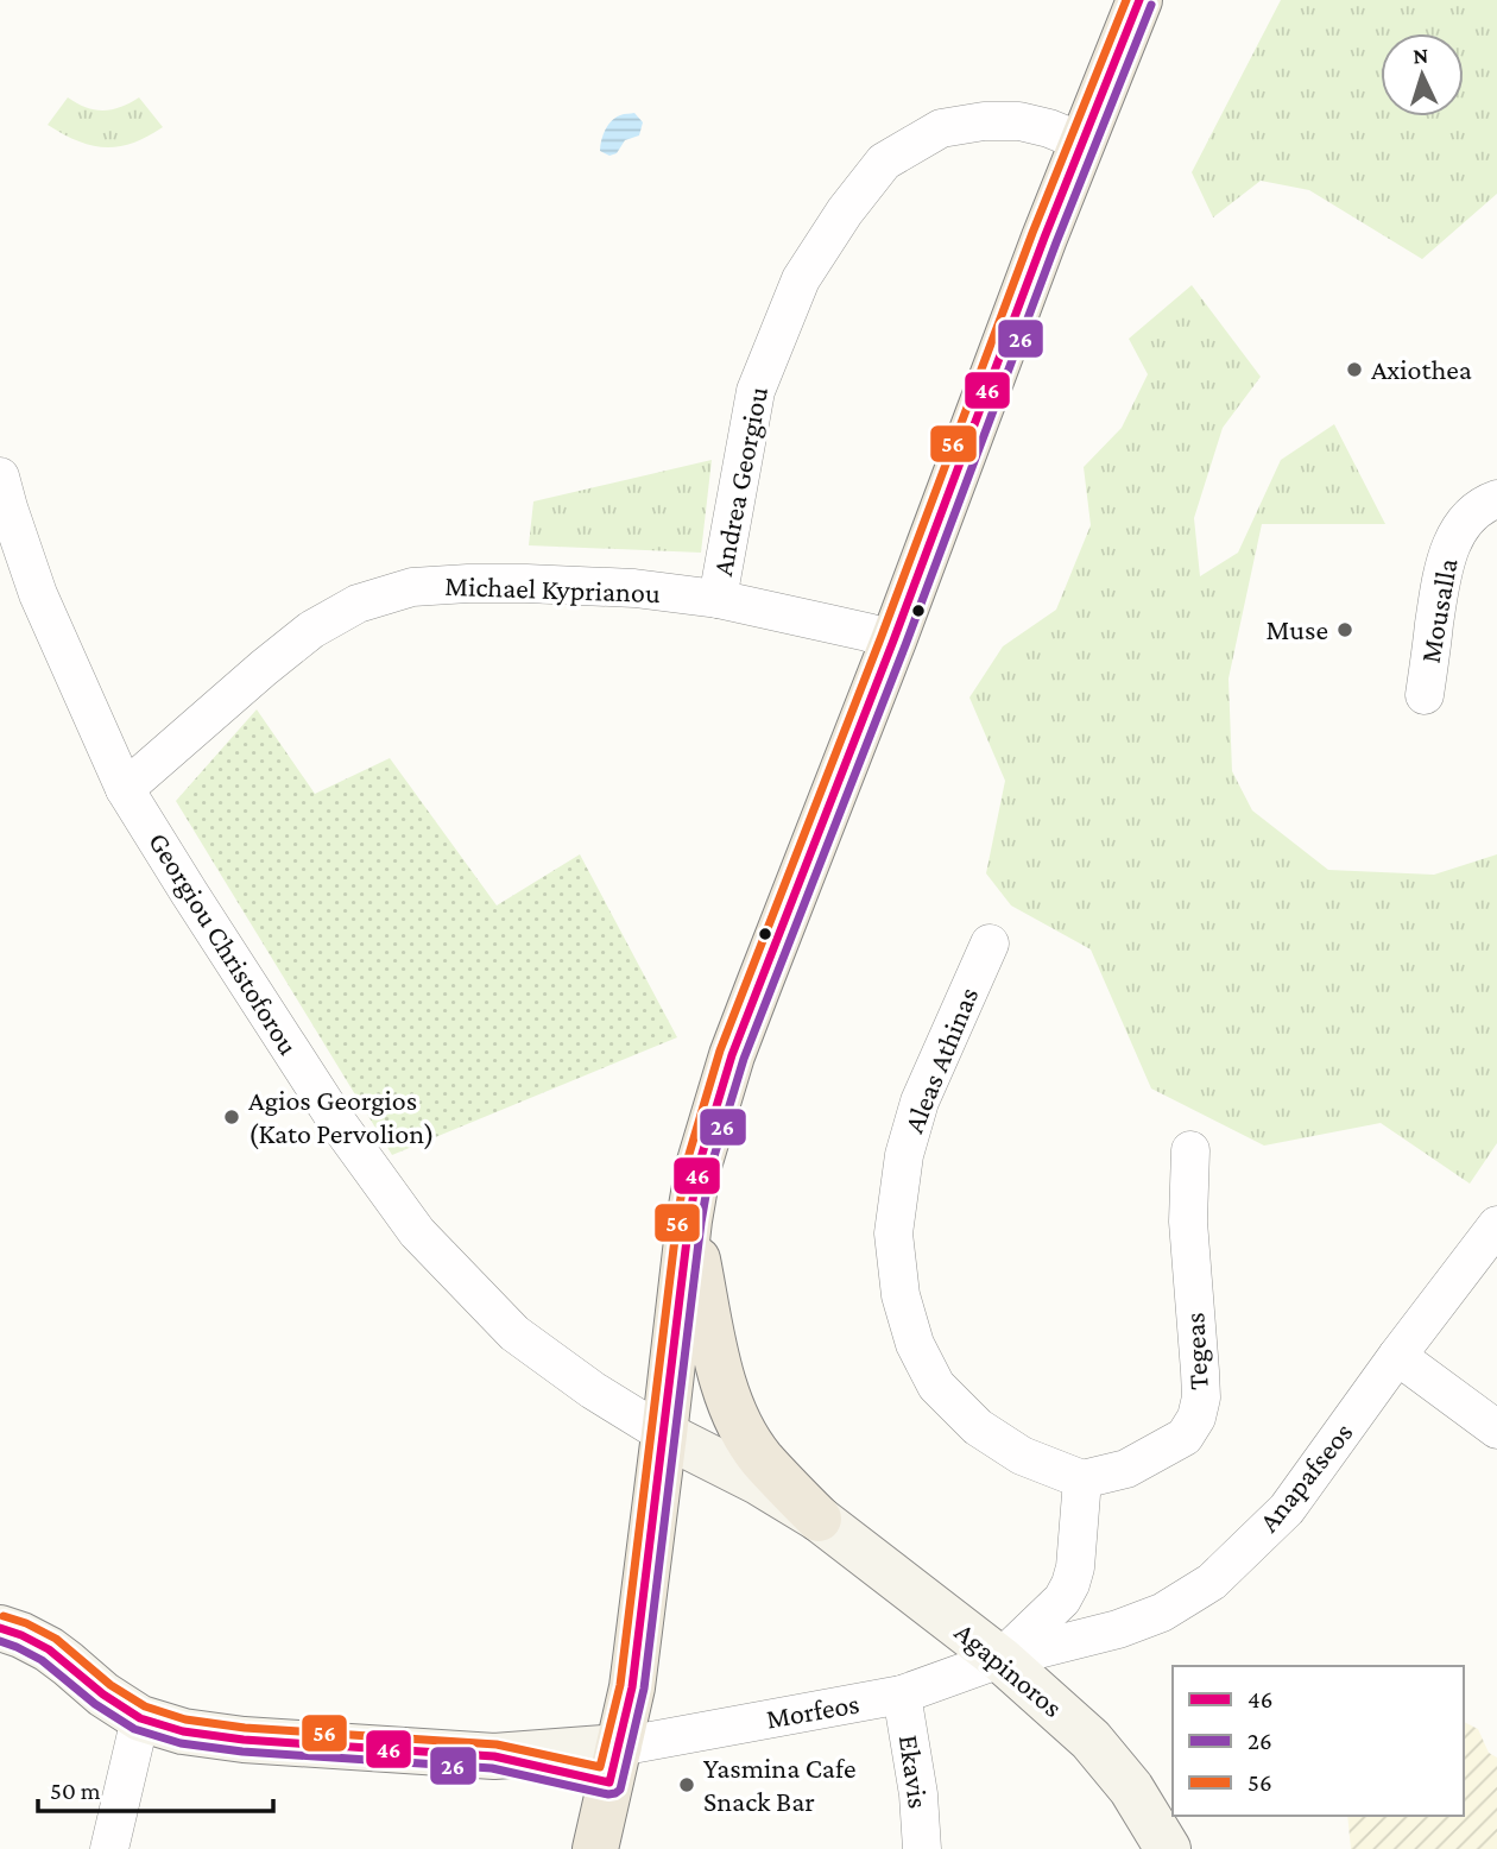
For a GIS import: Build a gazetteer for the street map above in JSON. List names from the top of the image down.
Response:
{
  "streets": {
    "main road": ["Agapinoros"],
    "street": [
      "Andrea Georgiou",
      "Michael Kyprianou",
      "Mousalla",
      "Georgiou Christoforou",
      "Aleas Athinas",
      "Tegeas",
      "Anapafseos",
      "Morfeos",
      "Ekavis"
    ]
  },
  "crossings": [
    ["Andrea Georgiou", "Michael Kyprianou"],
    ["Michael Kyprianou", "Georgiou Christoforou"],
    ["Georgiou Christoforou", "Agapinoros"],
    ["Aleas Athinas", "Tegeas"],
    ["Anapafseos", "Agapinoros"],
    ["Anapafseos", "Morfeos"],
    ["Agapinoros", "Morfeos"],
    ["Morfeos", "Ekavis"]
  ],
  "places": [
    "Axiothea",
    "Muse",
    "Agios Georgios (Kato Pervolion)",
    "Yasmina Cafe Snack Bar"
  ],
  "lines": ["transit line 46", "transit line 56", "transit line 26"],
  "legend": ["46", "26", "56"],
  "scale_bar": "50 m",
  "north": "top"
}
